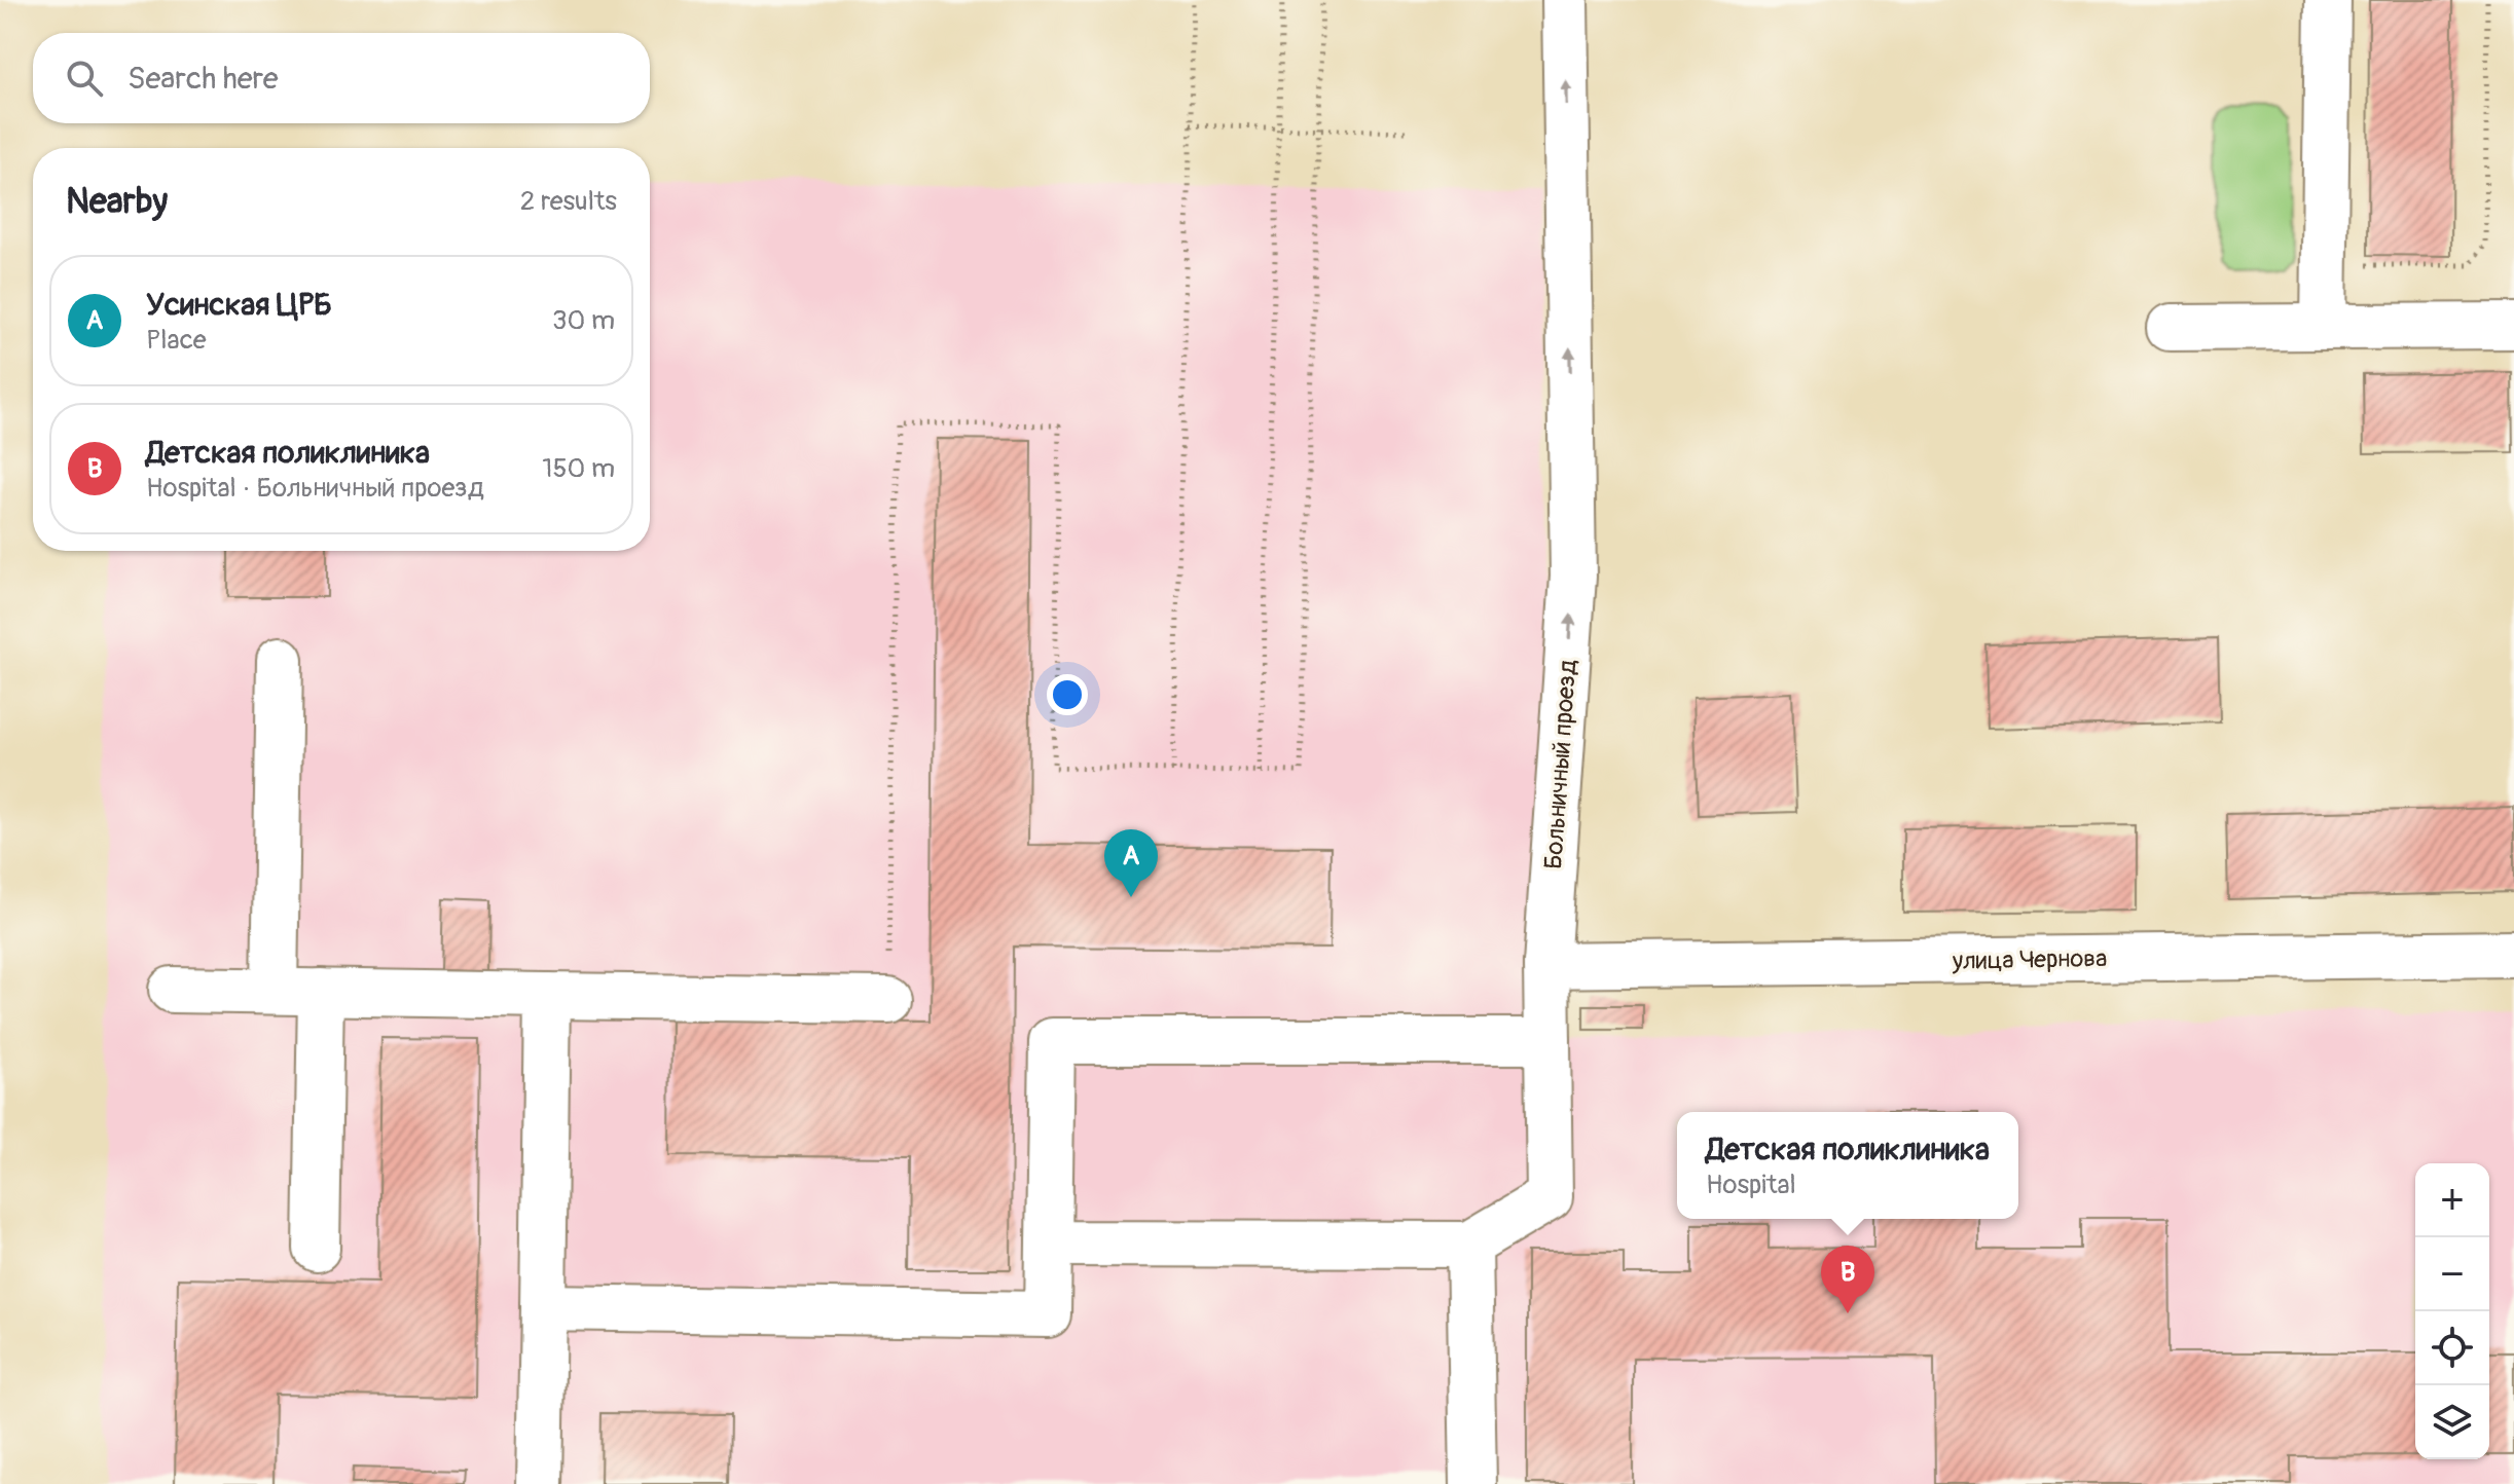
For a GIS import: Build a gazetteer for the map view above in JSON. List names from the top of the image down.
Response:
{
  "streets": {
    "street": ["Больничный проезд", "улица Чернова"]
  },
  "crossings": [
    ["Больничный проезд", "улица Чернова"]
  ],
  "one_way": ["Больничный проезд"],
  "page": {
    "search": "Search here",
    "heading": ["Nearby", "2 results"],
    "list": [
      {
        "mark": "A",
        "name": "Усинская ЦРБ",
        "note": "Place",
        "value": "30 m"
      },
      {
        "mark": "B",
        "name": "Детская поликлиника",
        "note": "Hospital · Больничный проезд",
        "value": "150 m"
      }
    ],
    "pins": ["A", "B"],
    "popup": ["Детская поликлиника", "Hospital"],
    "map_buttons": ["+", "−"]
  }
}
